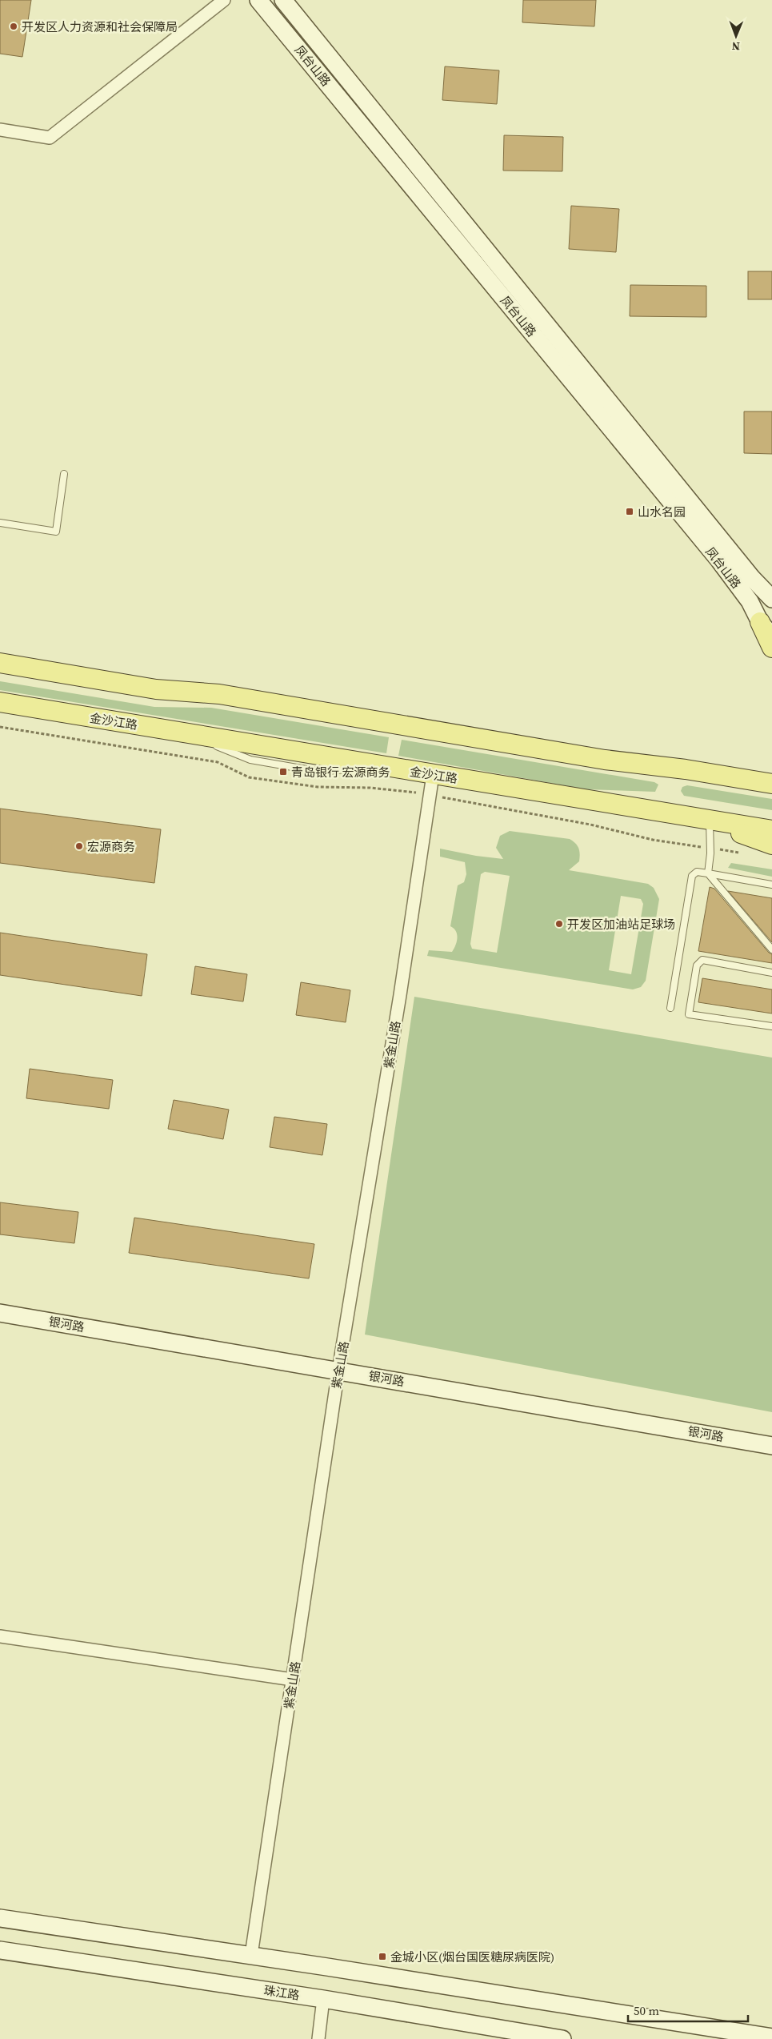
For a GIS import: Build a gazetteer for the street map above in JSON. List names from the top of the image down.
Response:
{
  "streets": {
    "main road": ["金沙江路"],
    "street": [
      "凤台山路",
      "紫金山路",
      "银河路",
      "珠江路"
    ]
  },
  "crossings": [
    ["金沙江路", "紫金山路"],
    ["紫金山路", "银河路"]
  ],
  "places": {
    "other": ["开发区人力资源和社会保障局", "宏源商务", "开发区加油站足球场"],
    "transit": ["山水名园", "青岛银行 宏源商务", "金城小区(烟台国医糖尿病医院)"]
  },
  "scale_bar": "50 m",
  "north": "bottom"
}
